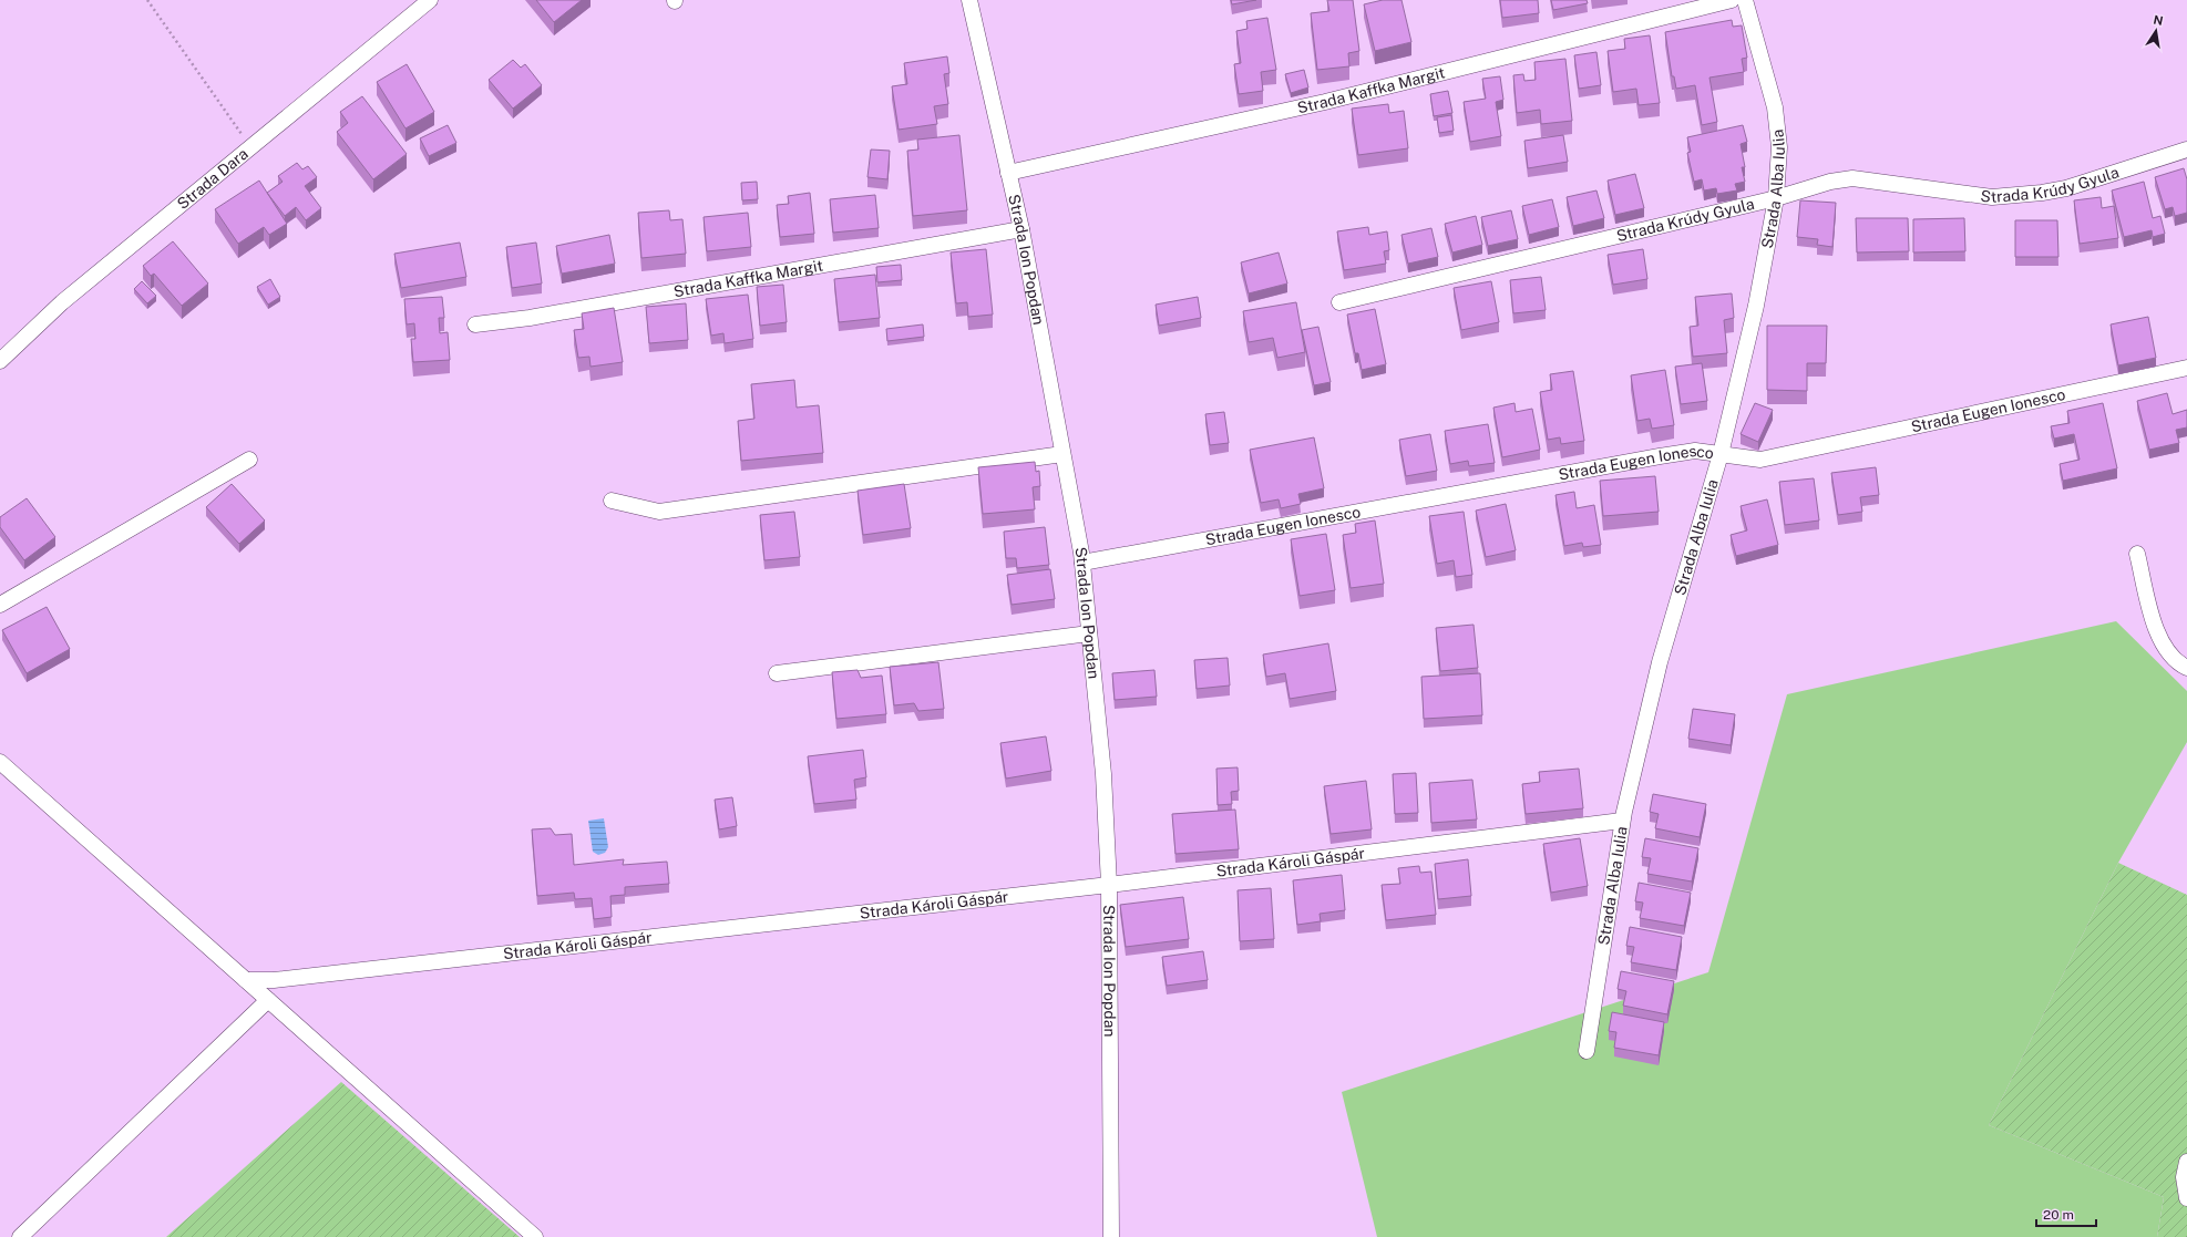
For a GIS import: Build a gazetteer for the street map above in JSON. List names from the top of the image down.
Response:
{
  "streets": {
    "street": [
      "Strada Kaffka Margit",
      "Strada Dara",
      "Strada Krúdy Gyula",
      "Strada Alba Iulia",
      "Strada Ion Popdan",
      "Strada Eugen Ionesco",
      "Strada Károli Gáspár"
    ]
  },
  "crossings": [
    ["Strada Kaffka Margit", "Strada Ion Popdan"],
    ["Strada Krúdy Gyula", "Strada Alba Iulia"],
    ["Strada Alba Iulia", "Strada Eugen Ionesco"],
    ["Strada Alba Iulia", "Strada Károli Gáspár"],
    ["Strada Ion Popdan", "Strada Eugen Ionesco"],
    ["Strada Ion Popdan", "Strada Károli Gáspár"]
  ],
  "scale_bar": "20 m",
  "north": "top"
}
